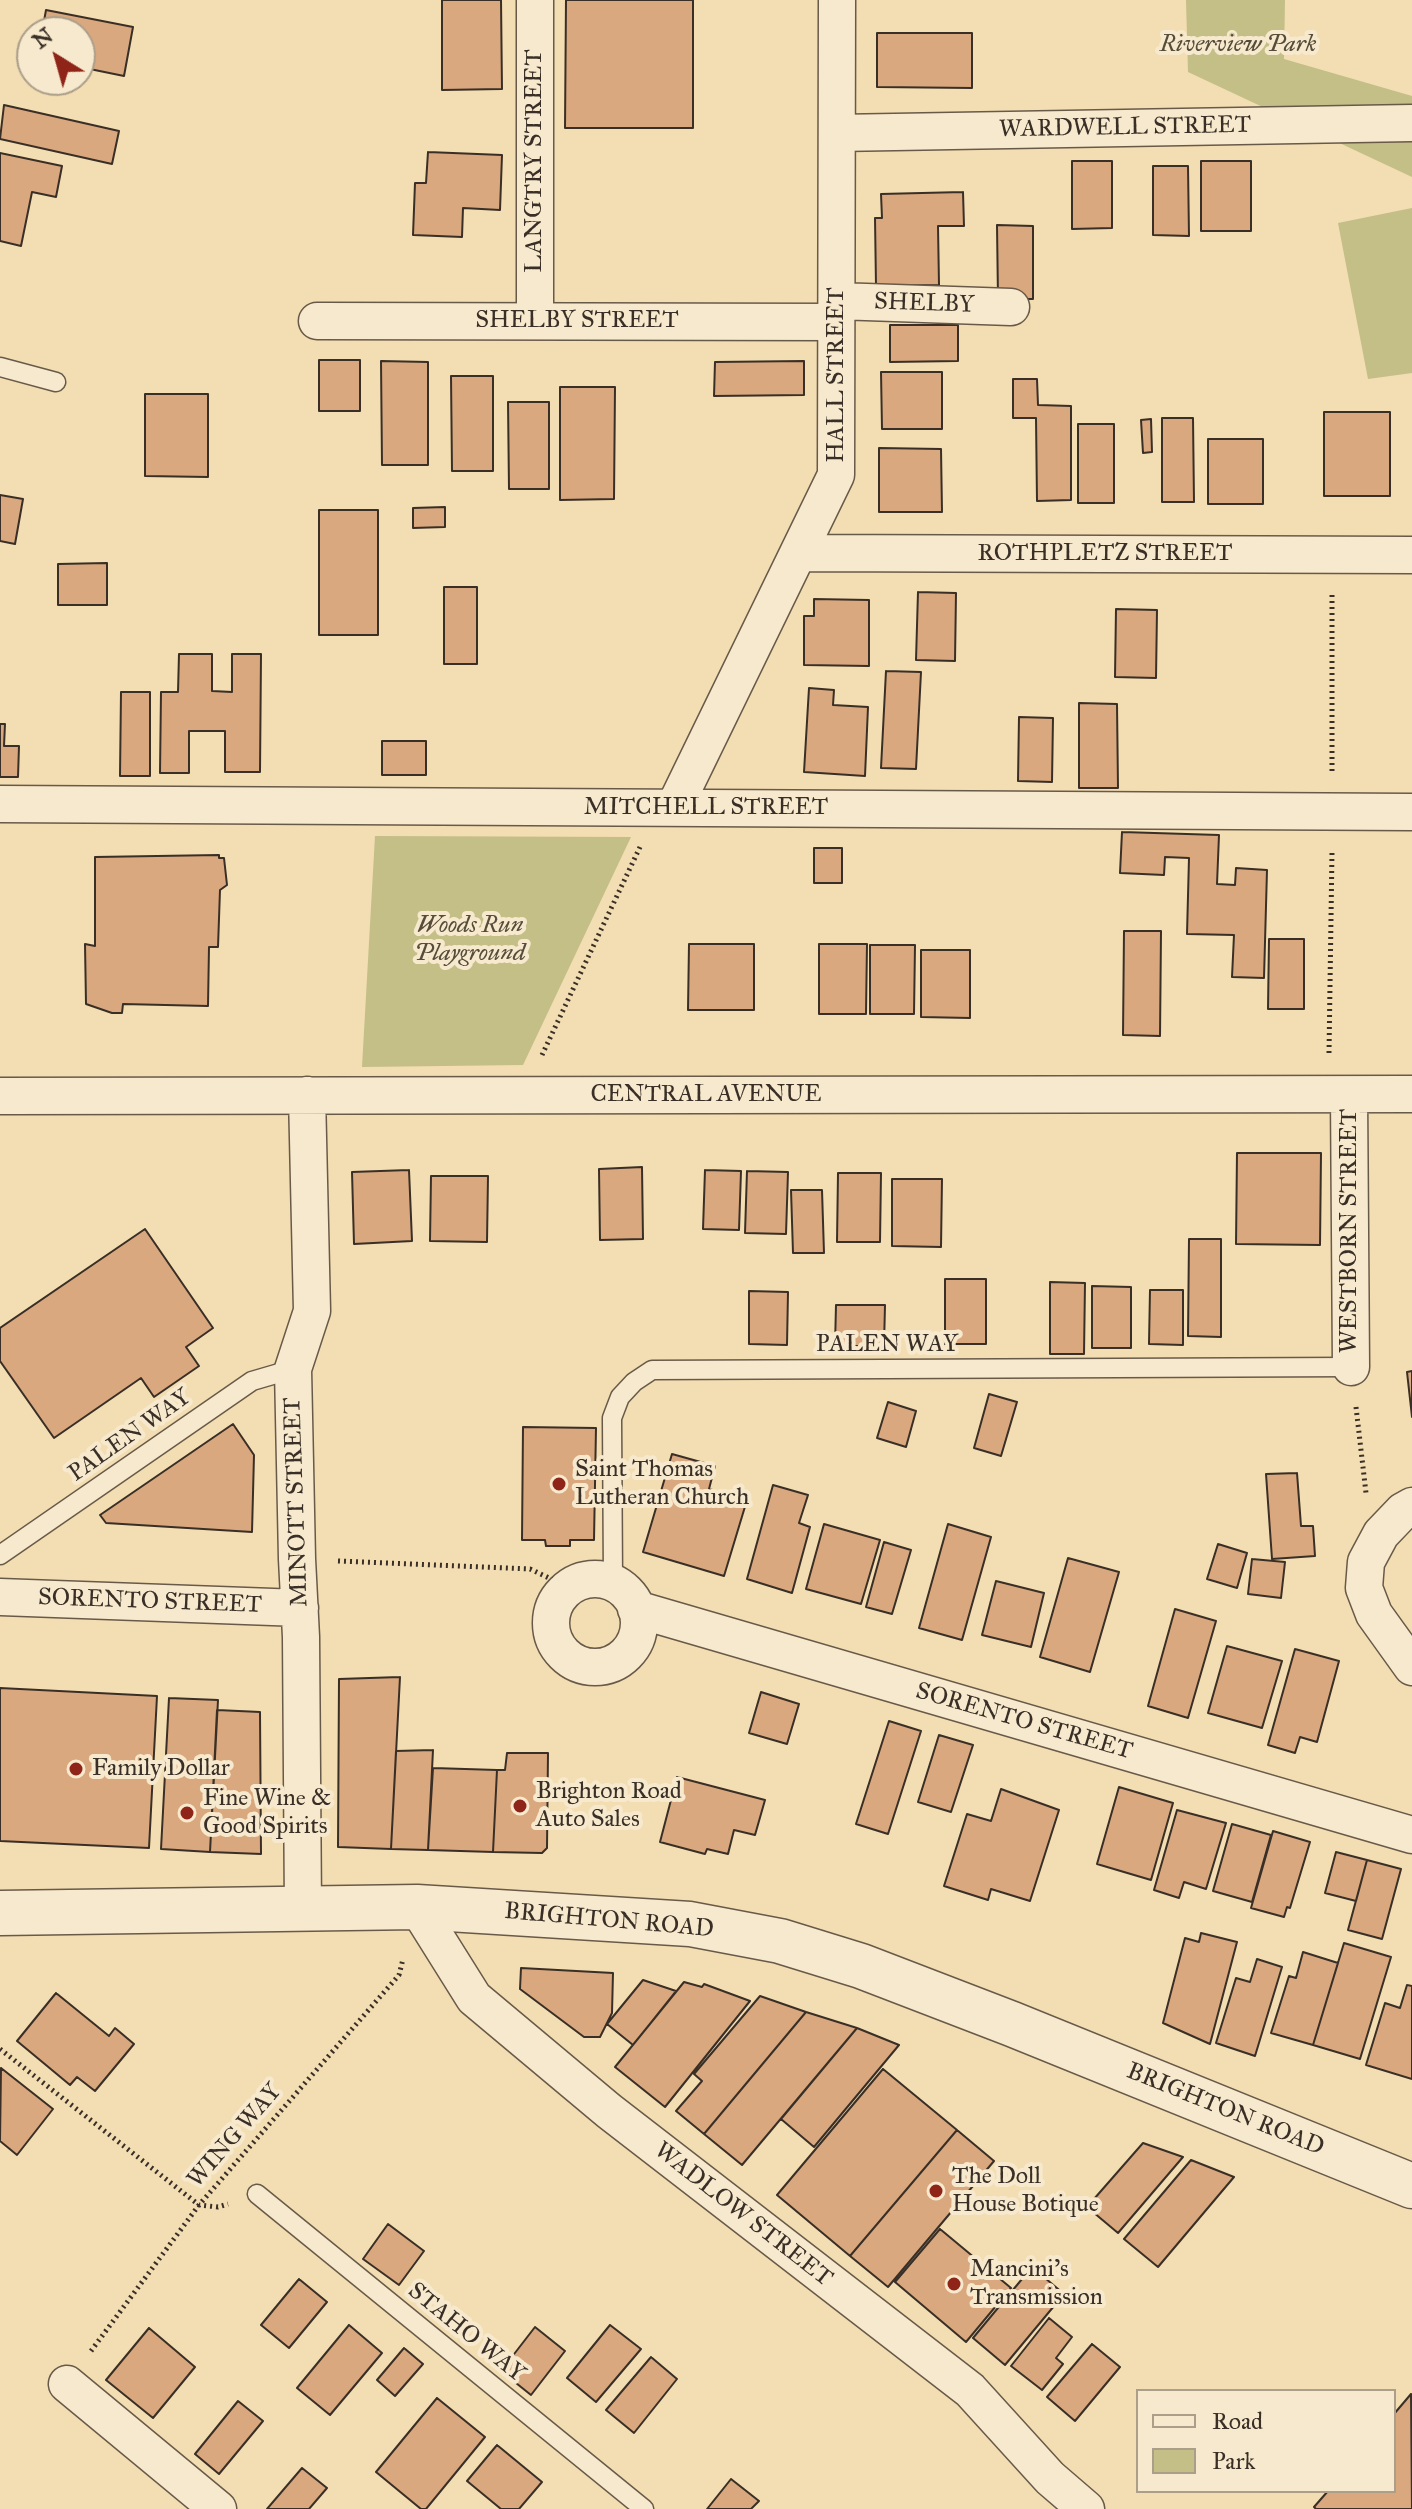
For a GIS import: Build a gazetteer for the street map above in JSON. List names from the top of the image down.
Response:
{
  "streets": {
    "street": [
      "WARDWELL STREET",
      "LANGTRY STREET",
      "SHELBY",
      "SHELBY STREET",
      "HALL STREET",
      "ROTHPLETZ STREET",
      "MITCHELL STREET",
      "CENTRAL AVENUE",
      "WESTBORN STREET",
      "MINOTT STREET",
      "SORENTO STREET",
      "BRIGHTON ROAD",
      "WADLOW STREET"
    ],
    "lane": ["PALEN WAY", "STAHO WAY"],
    "path": ["WING WAY"]
  },
  "crossings": [
    ["WARDWELL STREET", "HALL STREET"],
    ["LANGTRY STREET", "SHELBY STREET"],
    ["SHELBY", "SHELBY STREET"],
    ["SHELBY", "HALL STREET"],
    ["SHELBY STREET", "HALL STREET"],
    ["HALL STREET", "ROTHPLETZ STREET"],
    ["HALL STREET", "MITCHELL STREET"],
    ["CENTRAL AVENUE", "WESTBORN STREET"],
    ["CENTRAL AVENUE", "MINOTT STREET"],
    ["WESTBORN STREET", "PALEN WAY"],
    ["PALEN WAY", "MINOTT STREET"],
    ["PALEN WAY", "SORENTO STREET"],
    ["MINOTT STREET", "SORENTO STREET"],
    ["MINOTT STREET", "BRIGHTON ROAD"],
    ["BRIGHTON ROAD", "WING WAY"],
    ["BRIGHTON ROAD", "WADLOW STREET"],
    ["WING WAY", "WADLOW STREET"]
  ],
  "parks": ["Riverview Park", "Woods Run Playground"],
  "places": [
    "Saint Thomas Lutheran Church",
    "Family Dollar",
    "Brighton Road Auto Sales",
    "Fine Wine & Good Spirits",
    "The Doll House Botique",
    "Mancini's Transmission"
  ],
  "legend": ["Road", "Park"],
  "north": "top left"
}
